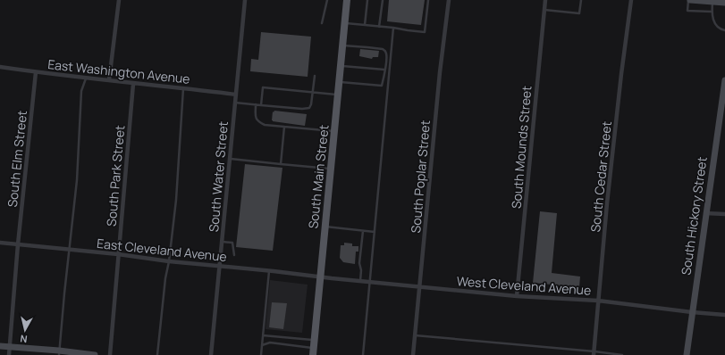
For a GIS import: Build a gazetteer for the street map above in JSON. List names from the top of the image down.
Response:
{
  "streets": {
    "main road": ["South Main Street"],
    "street": [
      "East Washington Avenue",
      "South Mounds Street",
      "South Elm Street",
      "South Park Street",
      "South Water Street",
      "South Poplar Street",
      "South Cedar Street",
      "South Hickory Street",
      "East Cleveland Avenue",
      "West Cleveland Avenue"
    ]
  },
  "crossings": [
    ["East Washington Avenue", "South Elm Street"],
    ["East Washington Avenue", "South Park Street"],
    ["East Washington Avenue", "South Water Street"],
    ["South Mounds Street", "West Cleveland Avenue"],
    ["South Elm Street", "East Cleveland Avenue"],
    ["South Park Street", "East Cleveland Avenue"],
    ["South Water Street", "East Cleveland Avenue"],
    ["South Main Street", "East Cleveland Avenue"],
    ["South Main Street", "West Cleveland Avenue"],
    ["South Poplar Street", "West Cleveland Avenue"],
    ["South Cedar Street", "West Cleveland Avenue"],
    ["South Hickory Street", "West Cleveland Avenue"],
    ["East Cleveland Avenue", "West Cleveland Avenue"]
  ],
  "north": "bottom"
}
